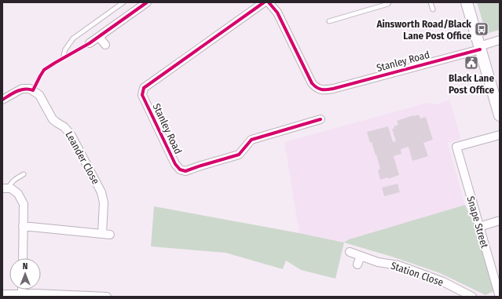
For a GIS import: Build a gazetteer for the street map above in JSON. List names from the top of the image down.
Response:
{
  "streets": {
    "street": [
      "Stanley Road",
      "Leander Close",
      "Snape Street",
      "Station Close"
    ]
  },
  "places": {
    "bus stop": ["Ainsworth Road/Black Lane Post Office"],
    "public building": ["Black Lane Post Office"]
  },
  "north": "top"
}
